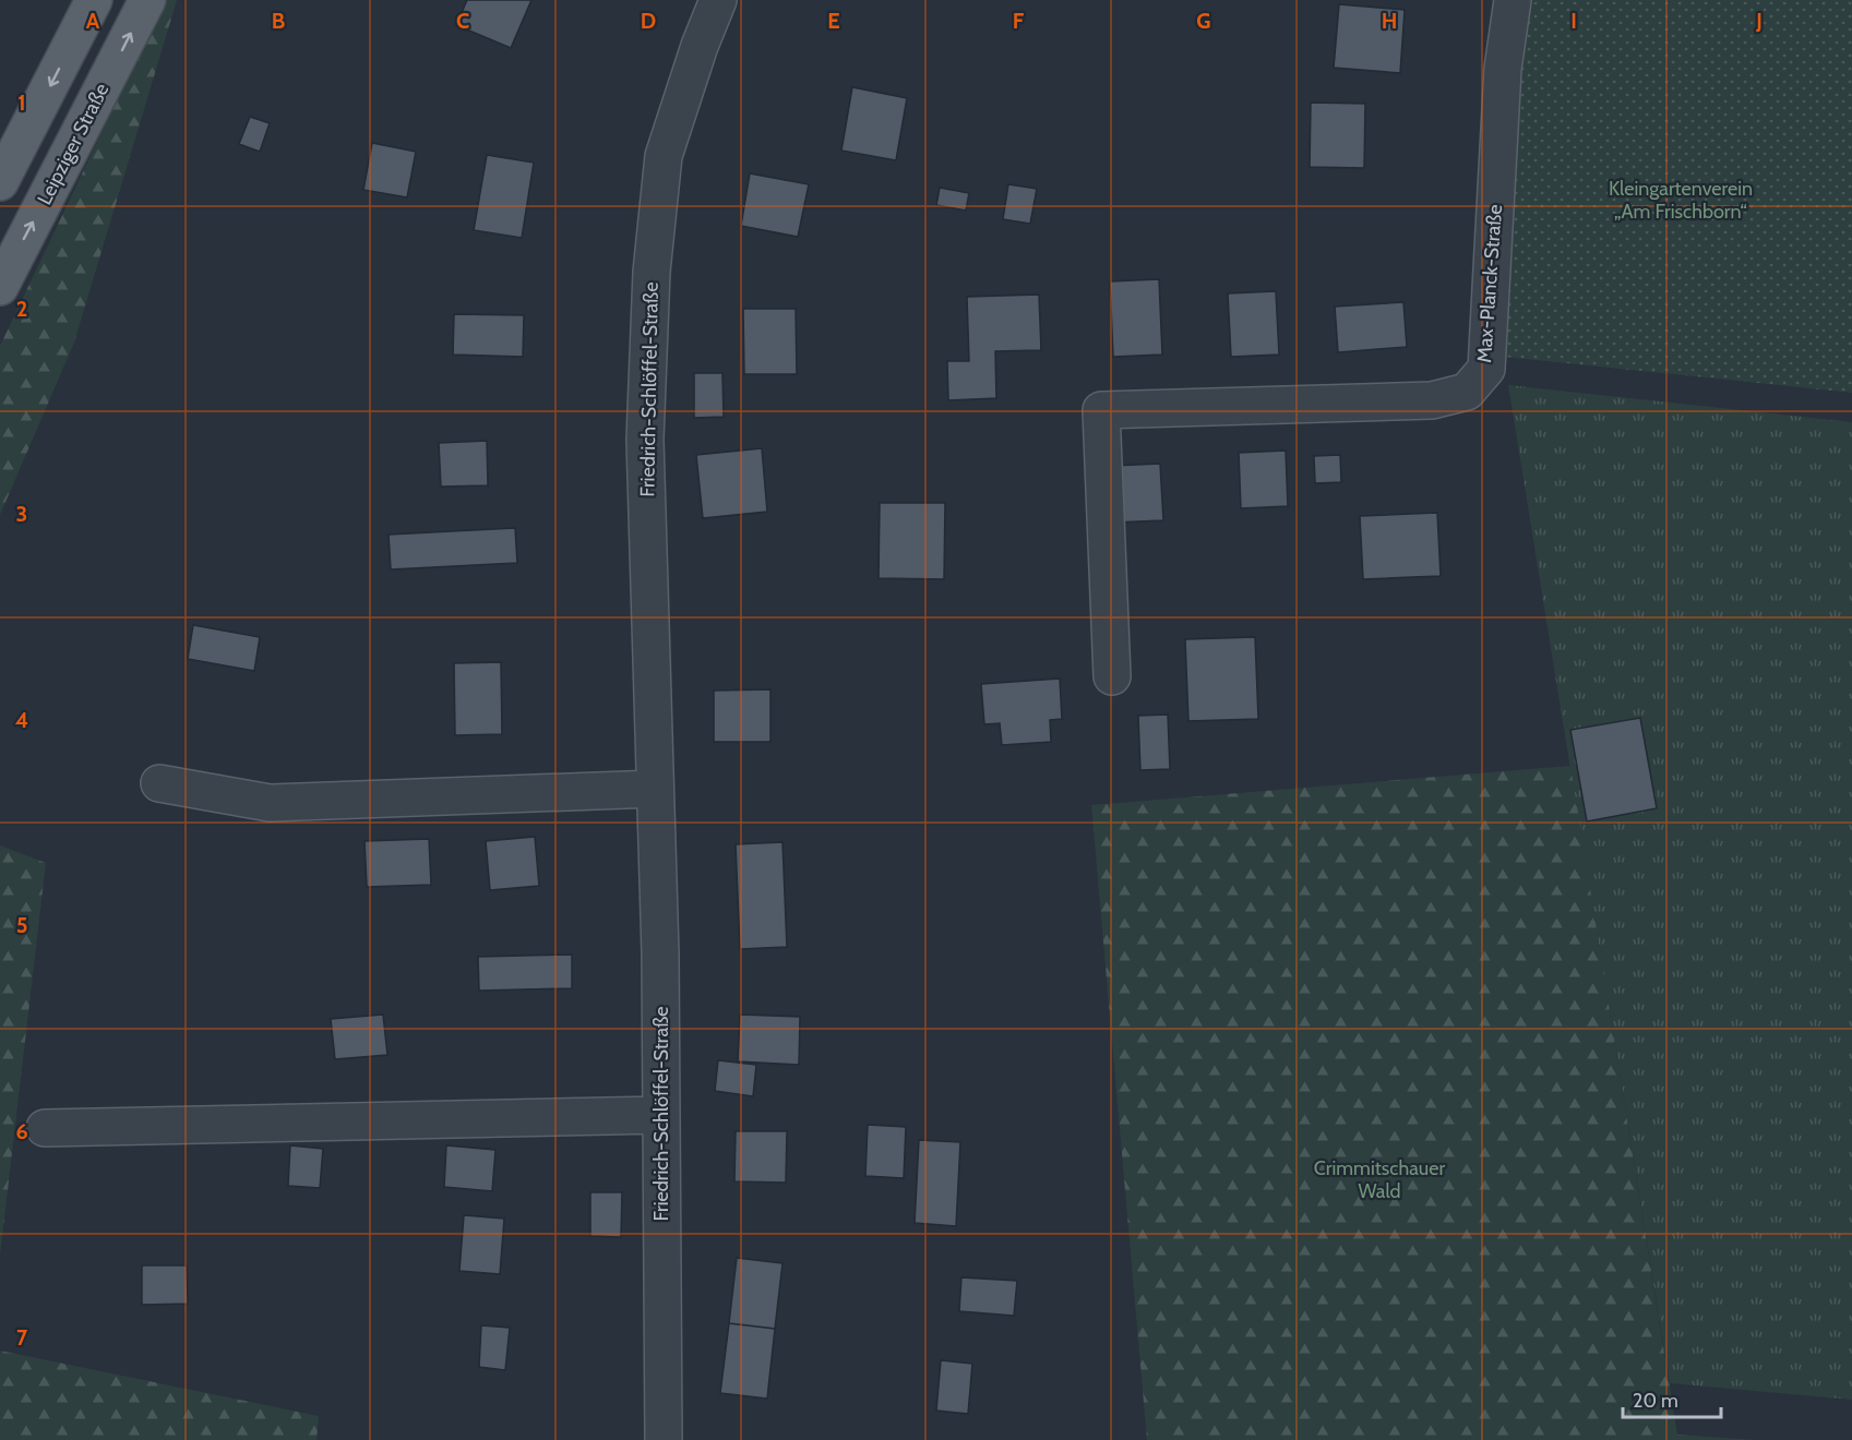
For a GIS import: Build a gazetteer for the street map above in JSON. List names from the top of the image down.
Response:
{
  "streets": {
    "main road": ["Leipziger Straße"],
    "street": ["Max-Planck-Straße", "Friedrich-Schlöffel-Straße"]
  },
  "parks": ["Kleingartenverein „Am Frischborn“", "Crimmitschauer Wald"],
  "scale_bar": "20 m",
  "grid": {
    "columns": [
      "A",
      "B",
      "C",
      "D",
      "E",
      "F",
      "G",
      "H",
      "I",
      "J"
    ],
    "rows": [
      "1",
      "2",
      "3",
      "4",
      "5",
      "6",
      "7"
    ]
  }
}
